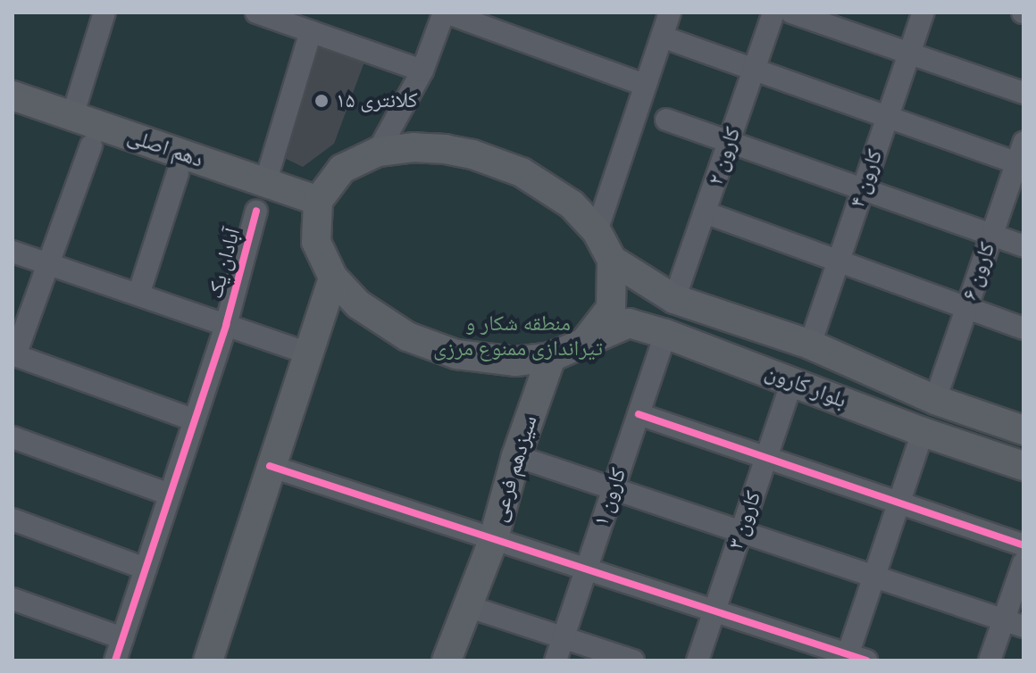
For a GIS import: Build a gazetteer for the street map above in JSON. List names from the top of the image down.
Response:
{
  "streets": {
    "main road": ["دهم اصلی", "بلوار کارون", "سیزدهم فرعی"],
    "street": [
      "کارون ۲",
      "کارون ۴",
      "آبادان یک",
      "کارون ۶",
      "کارون ۱",
      "کارون ۳"
    ]
  },
  "crossings": [
    ["دهم اصلی", "بلوار کارون"],
    ["کارون ۲", "بلوار کارون"],
    ["کارون ۴", "بلوار کارون"],
    ["کارون ۶", "بلوار کارون"],
    ["بلوار کارون", "سیزدهم فرعی"],
    ["بلوار کارون", "کارون ۱"],
    ["بلوار کارون", "کارون ۳"]
  ],
  "parks": ["منطقه شکار و تیراندازی ممنوع مرزی"],
  "places": ["کلانتری ۱۵"]
}
